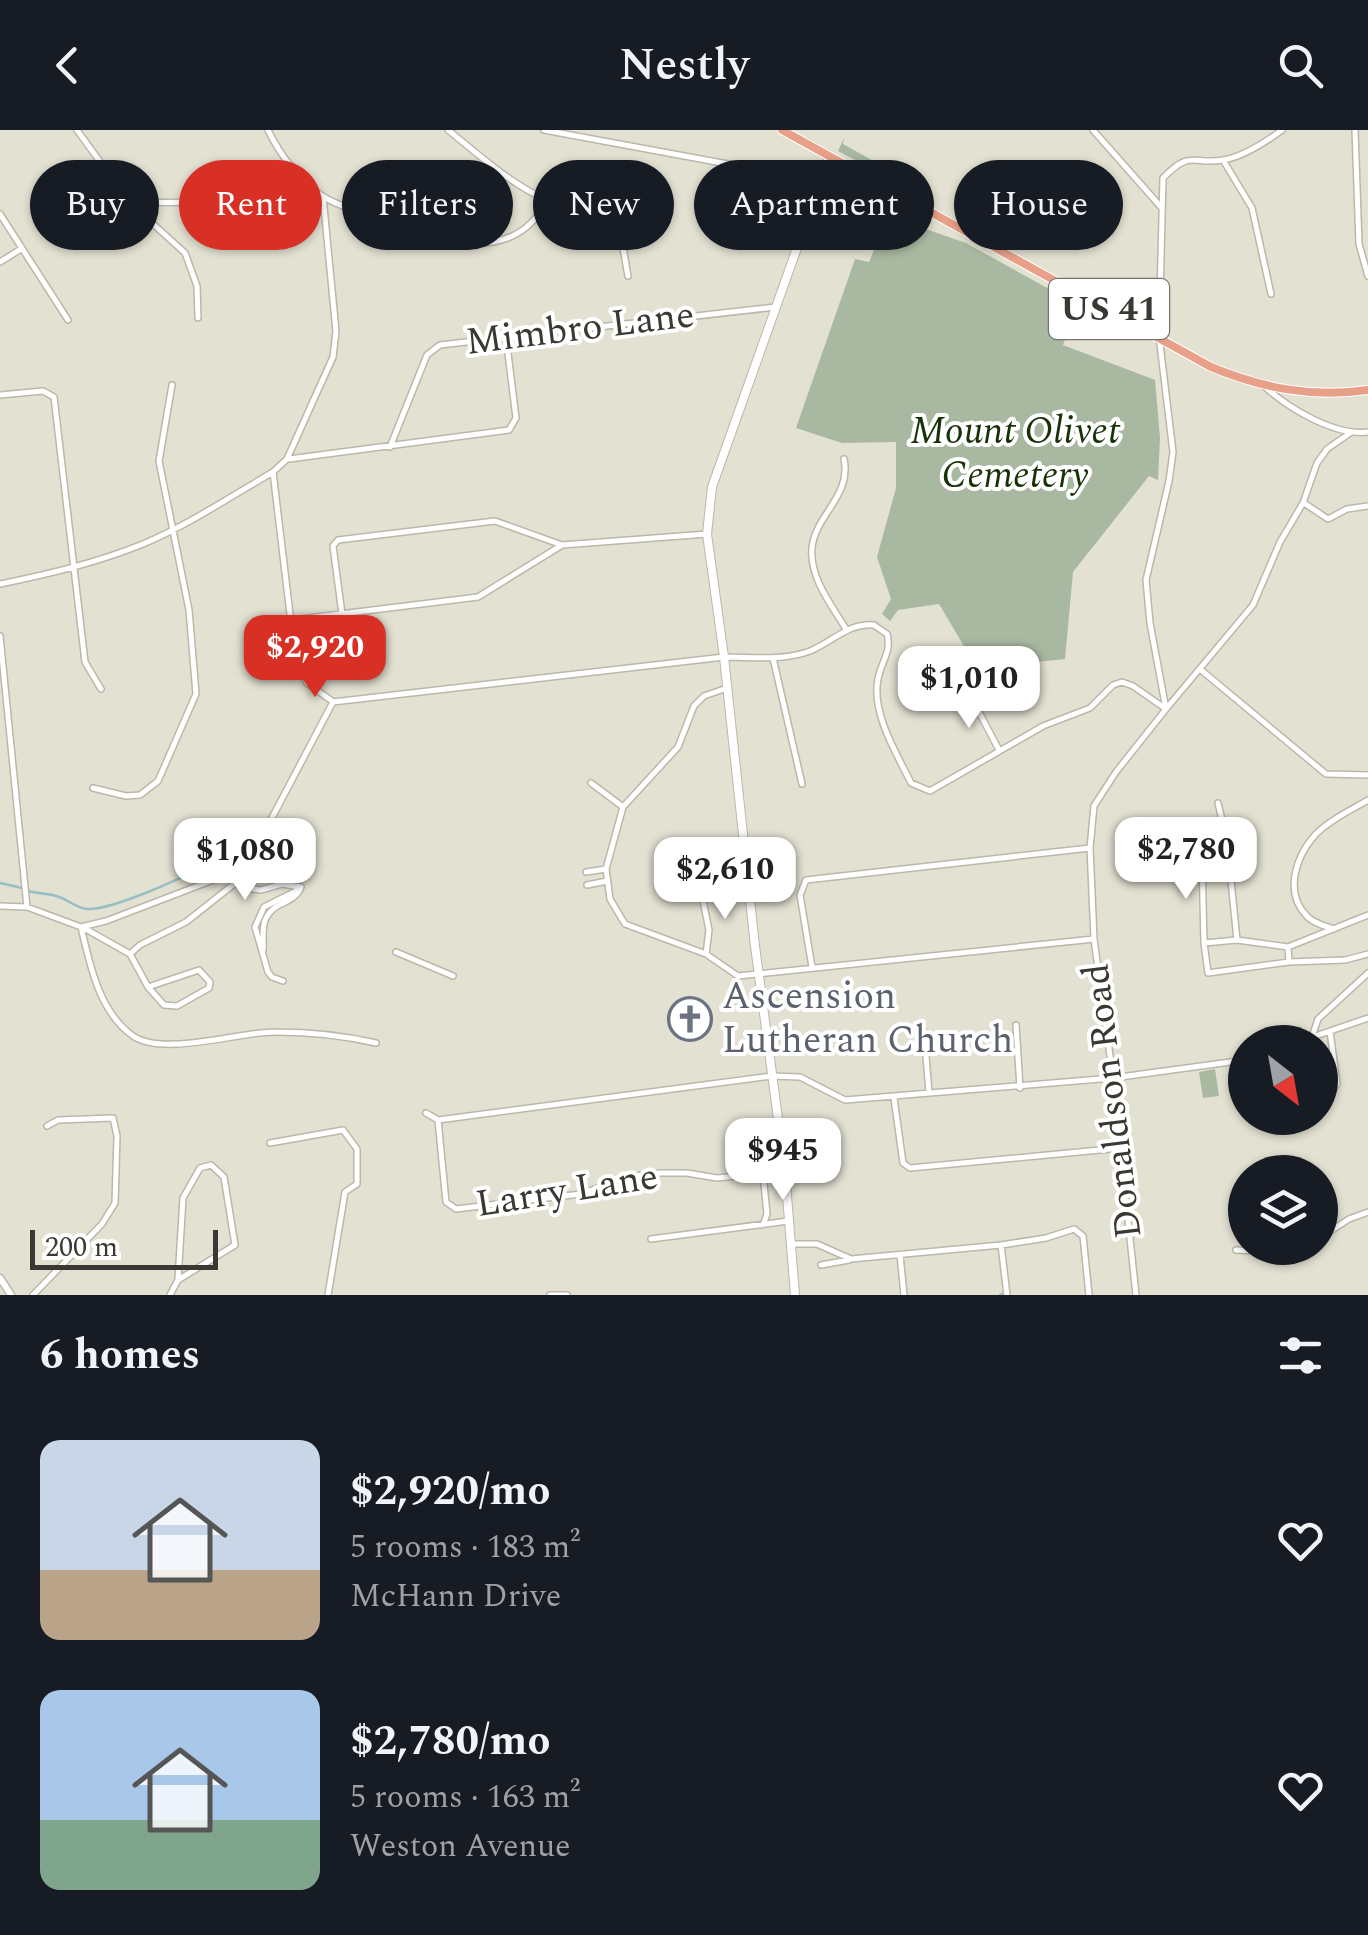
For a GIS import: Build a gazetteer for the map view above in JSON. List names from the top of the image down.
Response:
{
  "streets": {
    "main road": ["US 41"],
    "street": ["Mimbro Lane", "Donaldson Road", "Larry Lane"]
  },
  "parks": ["Mount Olivet Cemetery"],
  "places": {
    "church": ["Ascension Lutheran Church"]
  },
  "scale_bar": "200 m",
  "north": "bottom right",
  "page": {
    "header": "Nestly",
    "chip": [
      "Buy",
      "Rent",
      "Filters",
      "New",
      "Apartment",
      "House"
    ],
    "price": [
      "$2,920",
      "$1,010",
      "$2,780",
      "$1,080",
      "$2,610",
      "$945"
    ],
    "scale": "200 m",
    "heading": "6 homes",
    "list": [
      {
        "name": "$2,920/mo",
        "note": "5 rooms · 183 m² · McHann Drive"
      },
      {
        "name": "$2,780/mo",
        "note": "5 rooms · 163 m² · Weston Avenue"
      }
    ]
  }
}
